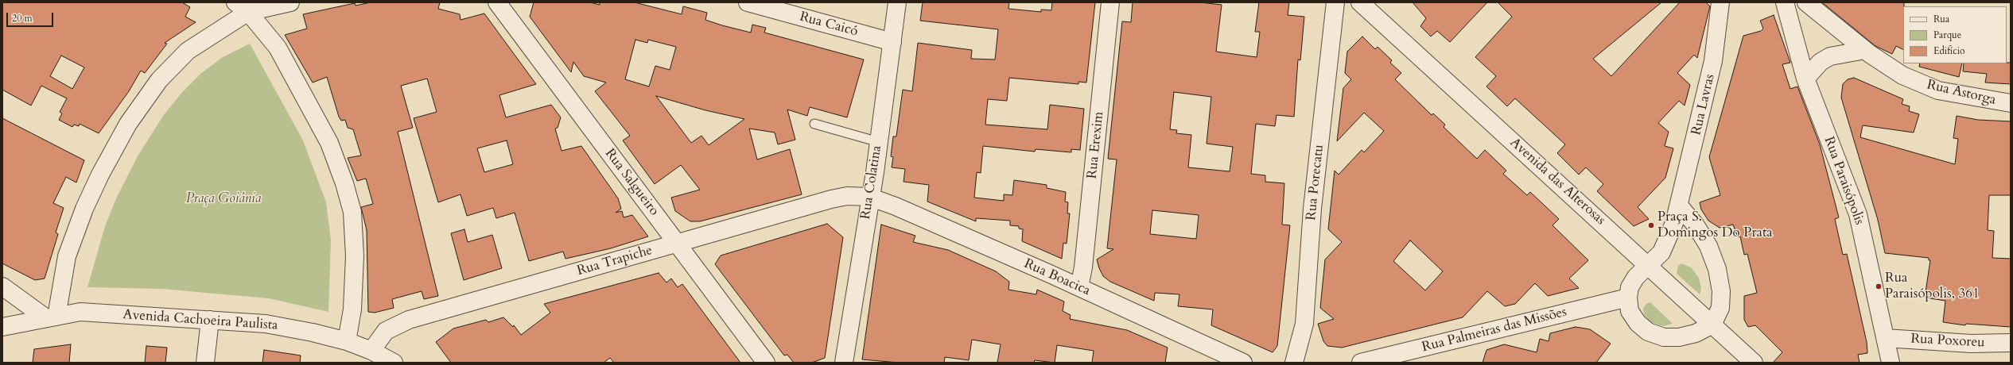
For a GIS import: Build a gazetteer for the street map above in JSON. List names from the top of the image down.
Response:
{
  "streets": {
    "street": [
      "Rua Caicó",
      "Rua Astorga",
      "Rua Lavras",
      "Rua Erexim",
      "Rua Paraisópolis",
      "Avenida das Alterosas",
      "Rua Salgueiro",
      "Rua Colatina",
      "Rua Porecatu",
      "Rua Trapiche",
      "Rua Boacica",
      "Avenida Cachoeira Paulista",
      "Rua Palmeiras das Missões",
      "Rua Poxoreu"
    ]
  },
  "crossings": [
    ["Rua Caicó", "Rua Colatina"],
    ["Rua Lavras", "Avenida das Alterosas"],
    ["Rua Lavras", "Rua Palmeiras das Missões"],
    ["Rua Erexim", "Rua Boacica"],
    ["Rua Paraisópolis", "Rua Poxoreu"],
    ["Rua Salgueiro", "Rua Trapiche"],
    ["Rua Colatina", "Rua Trapiche"],
    ["Rua Colatina", "Rua Boacica"],
    ["Rua Trapiche", "Rua Boacica"],
    ["Rua Trapiche", "Avenida Cachoeira Paulista"]
  ],
  "parks": ["Praça Goiânia"],
  "places": ["Praça S. Domingos Do Prata", "Rua Paraisópolis, 361"],
  "legend": ["Rua", "Parque", "Edifício"],
  "scale_bar": "20 m"
}
